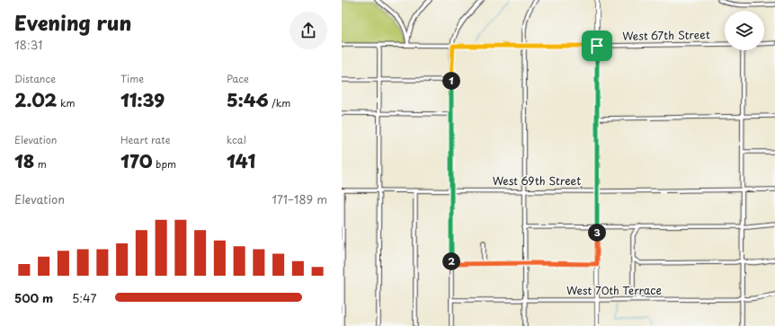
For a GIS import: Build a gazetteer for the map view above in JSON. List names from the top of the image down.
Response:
{
  "streets": {
    "street": ["West 67th Street", "West 69th Street", "West 70th Terrace"]
  },
  "page": {
    "heading": ["Evening run", "18:31"],
    "stats": [
      ["Distance", "2.02 km"],
      ["Time", "11:39"],
      ["Pace", "5:46 /km"],
      ["Elevation", "18 m"],
      ["Heart rate", "170 bpm"],
      ["kcal", "141"]
    ],
    "pins": ["1", "3", "2"],
    "chart": ["Elevation", "171–189 m"],
    "list": [
      {
        "name": "500 m",
        "note": "5:47"
      }
    ]
  }
}
